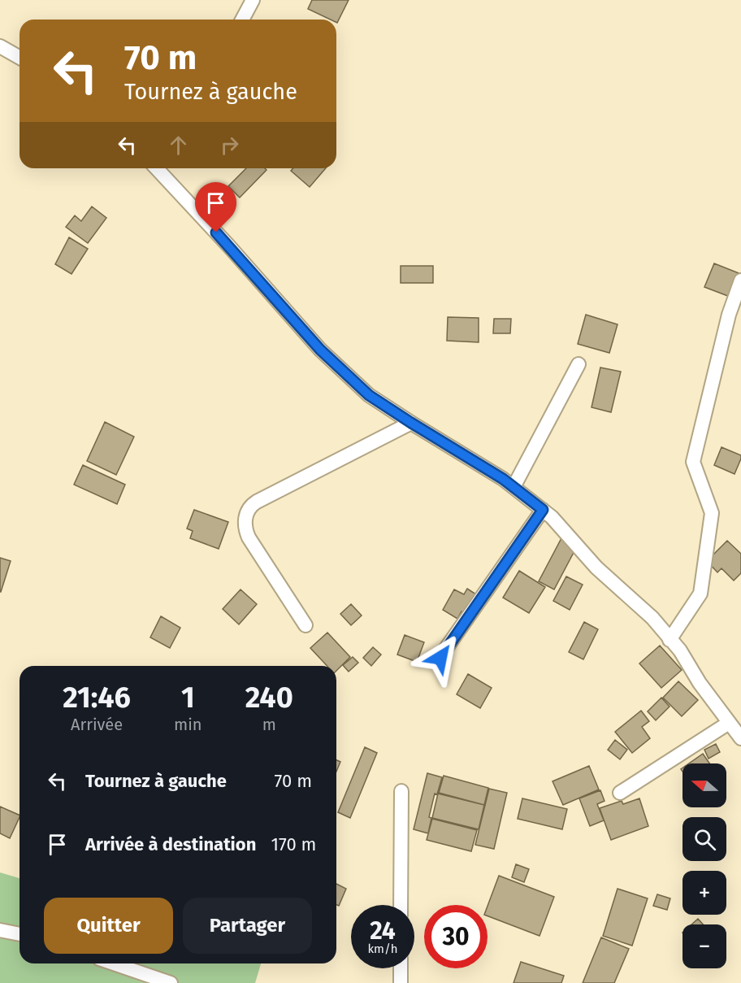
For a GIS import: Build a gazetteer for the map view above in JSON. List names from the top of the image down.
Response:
{
  "north": "left",
  "page": {
    "turn": ["70 m", "Tournez à gauche"],
    "eta": [
      "21:46",
      "Arrivée",
      "1",
      "min",
      "240",
      "m"
    ],
    "list": [
      {
        "name": "Tournez à gauche",
        "value": "70 m"
      },
      {
        "name": "Arrivée à destination",
        "value": "170 m"
      }
    ],
    "map_buttons": ["+", "−"],
    "buttons": ["Quitter", "Partager"],
    "speed": "24 km/h",
    "limit": "30"
  }
}
